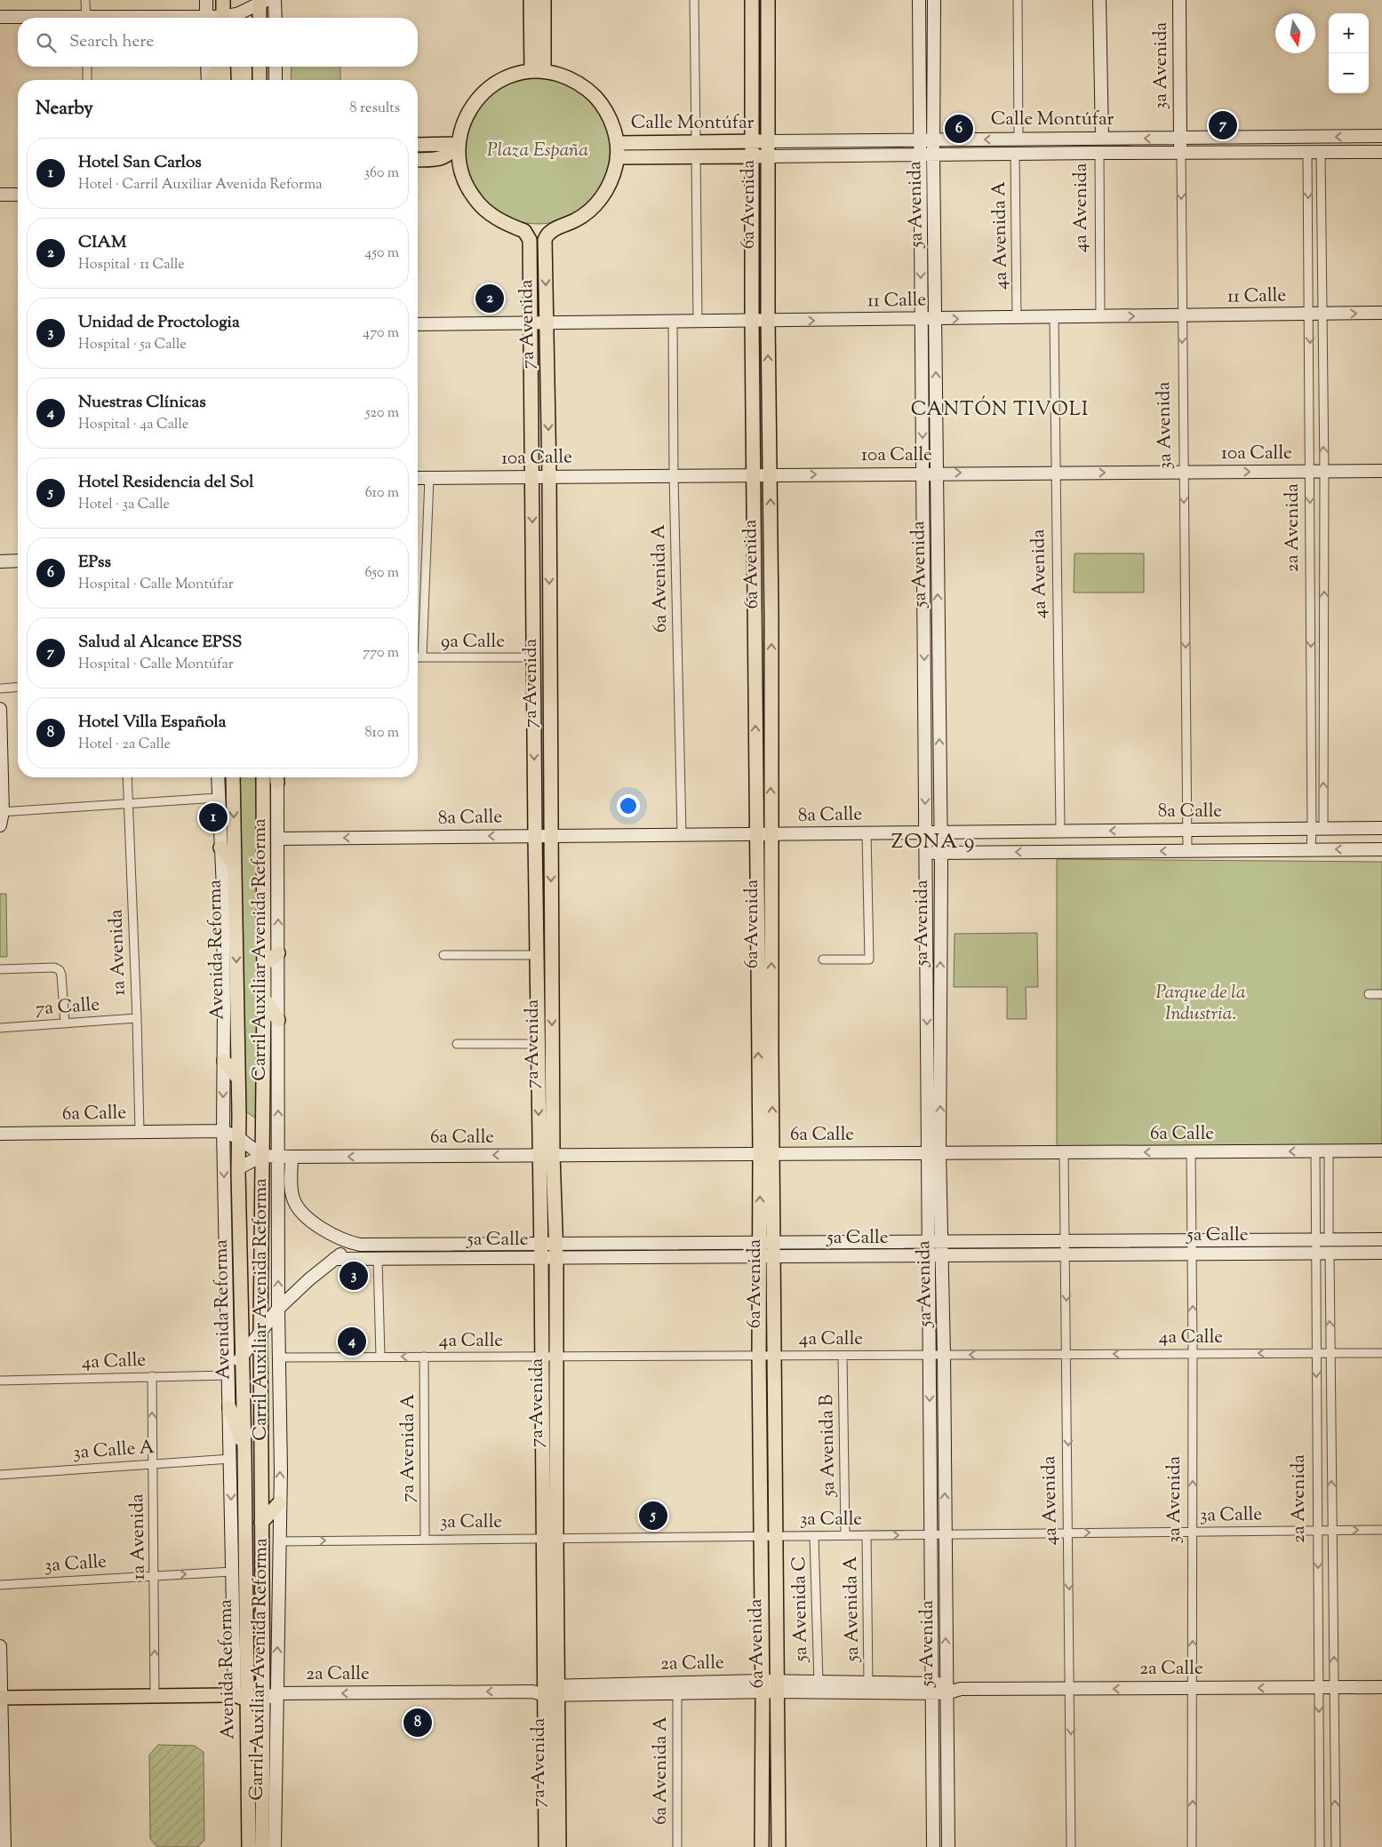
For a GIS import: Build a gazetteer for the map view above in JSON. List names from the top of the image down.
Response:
{
  "streets": {
    "main road": [
      "Calle Montúfar",
      "6a Avenida",
      "7a Avenida",
      "Avenida Reforma",
      "2a Calle"
    ],
    "street": [
      "3a Avenida",
      "5a Avenida",
      "4a Avenida",
      "4a Avenida A",
      "11 Calle",
      "10a Calle",
      "2a Avenida",
      "6a Avenida A",
      "9a Calle",
      "8a Calle",
      "Carril Auxiliar Avenida Reforma",
      "1a Avenida",
      "7a Calle",
      "6a Calle",
      "5a Calle",
      "4a Calle",
      "5a Avenida B",
      "7a Avenida A",
      "3a Calle A",
      "3a Calle",
      "5a Avenida C",
      "5a Avenida A"
    ]
  },
  "crossings": [
    ["3a Avenida", "Calle Montúfar"],
    ["3a Avenida", "11 Calle"],
    ["3a Avenida", "10a Calle"],
    ["3a Avenida", "8a Calle"],
    ["3a Avenida", "6a Calle"],
    ["3a Avenida", "5a Calle"],
    ["3a Avenida", "4a Calle"],
    ["3a Avenida", "3a Calle"],
    ["3a Avenida", "2a Calle"],
    ["Calle Montúfar", "6a Avenida"],
    ["Calle Montúfar", "5a Avenida"],
    ["Calle Montúfar", "4a Avenida"],
    ["Calle Montúfar", "4a Avenida A"],
    ["Calle Montúfar", "7a Avenida"],
    ["Calle Montúfar", "2a Avenida"],
    ["6a Avenida", "11 Calle"],
    ["6a Avenida", "10a Calle"],
    ["6a Avenida", "8a Calle"],
    ["6a Avenida", "6a Calle"],
    ["6a Avenida", "5a Calle"],
    ["6a Avenida", "4a Calle"],
    ["6a Avenida", "3a Calle"],
    ["6a Avenida", "2a Calle"],
    ["5a Avenida", "11 Calle"],
    ["5a Avenida", "10a Calle"],
    ["5a Avenida", "8a Calle"],
    ["5a Avenida", "6a Calle"],
    ["5a Avenida", "5a Calle"],
    ["5a Avenida", "4a Calle"],
    ["5a Avenida", "3a Calle"],
    ["5a Avenida", "2a Calle"],
    ["4a Avenida", "11 Calle"],
    ["4a Avenida", "10a Calle"],
    ["4a Avenida", "8a Calle"],
    ["4a Avenida", "6a Calle"],
    ["4a Avenida", "5a Calle"],
    ["4a Avenida", "4a Calle"],
    ["4a Avenida", "3a Calle"],
    ["4a Avenida", "2a Calle"],
    ["4a Avenida A", "11 Calle"],
    ["11 Calle", "7a Avenida"],
    ["11 Calle", "2a Avenida"],
    ["11 Calle", "6a Avenida A"],
    ["7a Avenida", "10a Calle"],
    ["7a Avenida", "9a Calle"],
    ["7a Avenida", "8a Calle"],
    ["7a Avenida", "6a Calle"],
    ["7a Avenida", "5a Calle"],
    ["7a Avenida", "4a Calle"],
    ["7a Avenida", "3a Calle"],
    ["7a Avenida", "2a Calle"],
    ["10a Calle", "2a Avenida"],
    ["10a Calle", "6a Avenida A"],
    ["2a Avenida", "8a Calle"],
    ["2a Avenida", "6a Calle"],
    ["2a Avenida", "5a Calle"],
    ["2a Avenida", "4a Calle"],
    ["2a Avenida", "3a Calle"],
    ["2a Avenida", "2a Calle"],
    ["6a Avenida A", "8a Calle"],
    ["6a Avenida A", "2a Calle"],
    ["8a Calle", "Carril Auxiliar Avenida Reforma"],
    ["Avenida Reforma", "Carril Auxiliar Avenida Reforma"],
    ["Avenida Reforma", "6a Calle"],
    ["Avenida Reforma", "5a Calle"],
    ["Avenida Reforma", "2a Calle"],
    ["Carril Auxiliar Avenida Reforma", "6a Calle"],
    ["Carril Auxiliar Avenida Reforma", "5a Calle"],
    ["Carril Auxiliar Avenida Reforma", "4a Calle"],
    ["Carril Auxiliar Avenida Reforma", "3a Calle A"],
    ["Carril Auxiliar Avenida Reforma", "3a Calle"],
    ["Carril Auxiliar Avenida Reforma", "2a Calle"],
    ["1a Avenida", "7a Calle"],
    ["1a Avenida", "6a Calle"],
    ["1a Avenida", "4a Calle"],
    ["1a Avenida", "3a Calle A"],
    ["1a Avenida", "3a Calle"],
    ["1a Avenida", "2a Calle"],
    ["6a Calle", "5a Calle"],
    ["5a Calle", "4a Calle"],
    ["4a Calle", "5a Avenida B"],
    ["4a Calle", "7a Avenida A"],
    ["5a Avenida B", "3a Calle"],
    ["7a Avenida A", "3a Calle"],
    ["3a Calle", "5a Avenida C"],
    ["3a Calle", "5a Avenida A"],
    ["5a Avenida C", "2a Calle"],
    ["5a Avenida A", "2a Calle"]
  ],
  "one_way": [
    "6a Avenida",
    "4a Avenida",
    "11 Calle",
    "7a Avenida",
    "10a Calle",
    "8a Calle",
    "6a Calle"
  ],
  "districts": ["CANTÓN TIVOLI", "ZONA 9"],
  "parks": ["Plaza España", "Parque de la Industria."],
  "north": "bottom",
  "page": {
    "map_buttons": ["+", "−"],
    "search": "Search here",
    "heading": ["Nearby", "8 results"],
    "pins": [
      "7",
      "6",
      "2",
      "1",
      "3",
      "4",
      "5",
      "8"
    ],
    "list": [
      {
        "mark": "1",
        "name": "Hotel San Carlos",
        "note": "Hotel · Carril Auxiliar Avenida Reforma",
        "value": "360 m"
      },
      {
        "mark": "2",
        "name": "CIAM",
        "note": "Hospital · 11 Calle",
        "value": "450 m"
      },
      {
        "mark": "3",
        "name": "Unidad de Proctologia",
        "note": "Hospital · 5a Calle",
        "value": "470 m"
      },
      {
        "mark": "4",
        "name": "Nuestras Clínicas",
        "note": "Hospital · 4a Calle",
        "value": "520 m"
      },
      {
        "mark": "5",
        "name": "Hotel Residencia del Sol",
        "note": "Hotel · 3a Calle",
        "value": "610 m"
      },
      {
        "mark": "6",
        "name": "EPss",
        "note": "Hospital · Calle Montúfar",
        "value": "650 m"
      },
      {
        "mark": "7",
        "name": "Salud al Alcance EPSS",
        "note": "Hospital · Calle Montúfar",
        "value": "770 m"
      },
      {
        "mark": "8",
        "name": "Hotel Villa Española",
        "note": "Hotel · 2a Calle",
        "value": "810 m"
      }
    ]
  }
}
